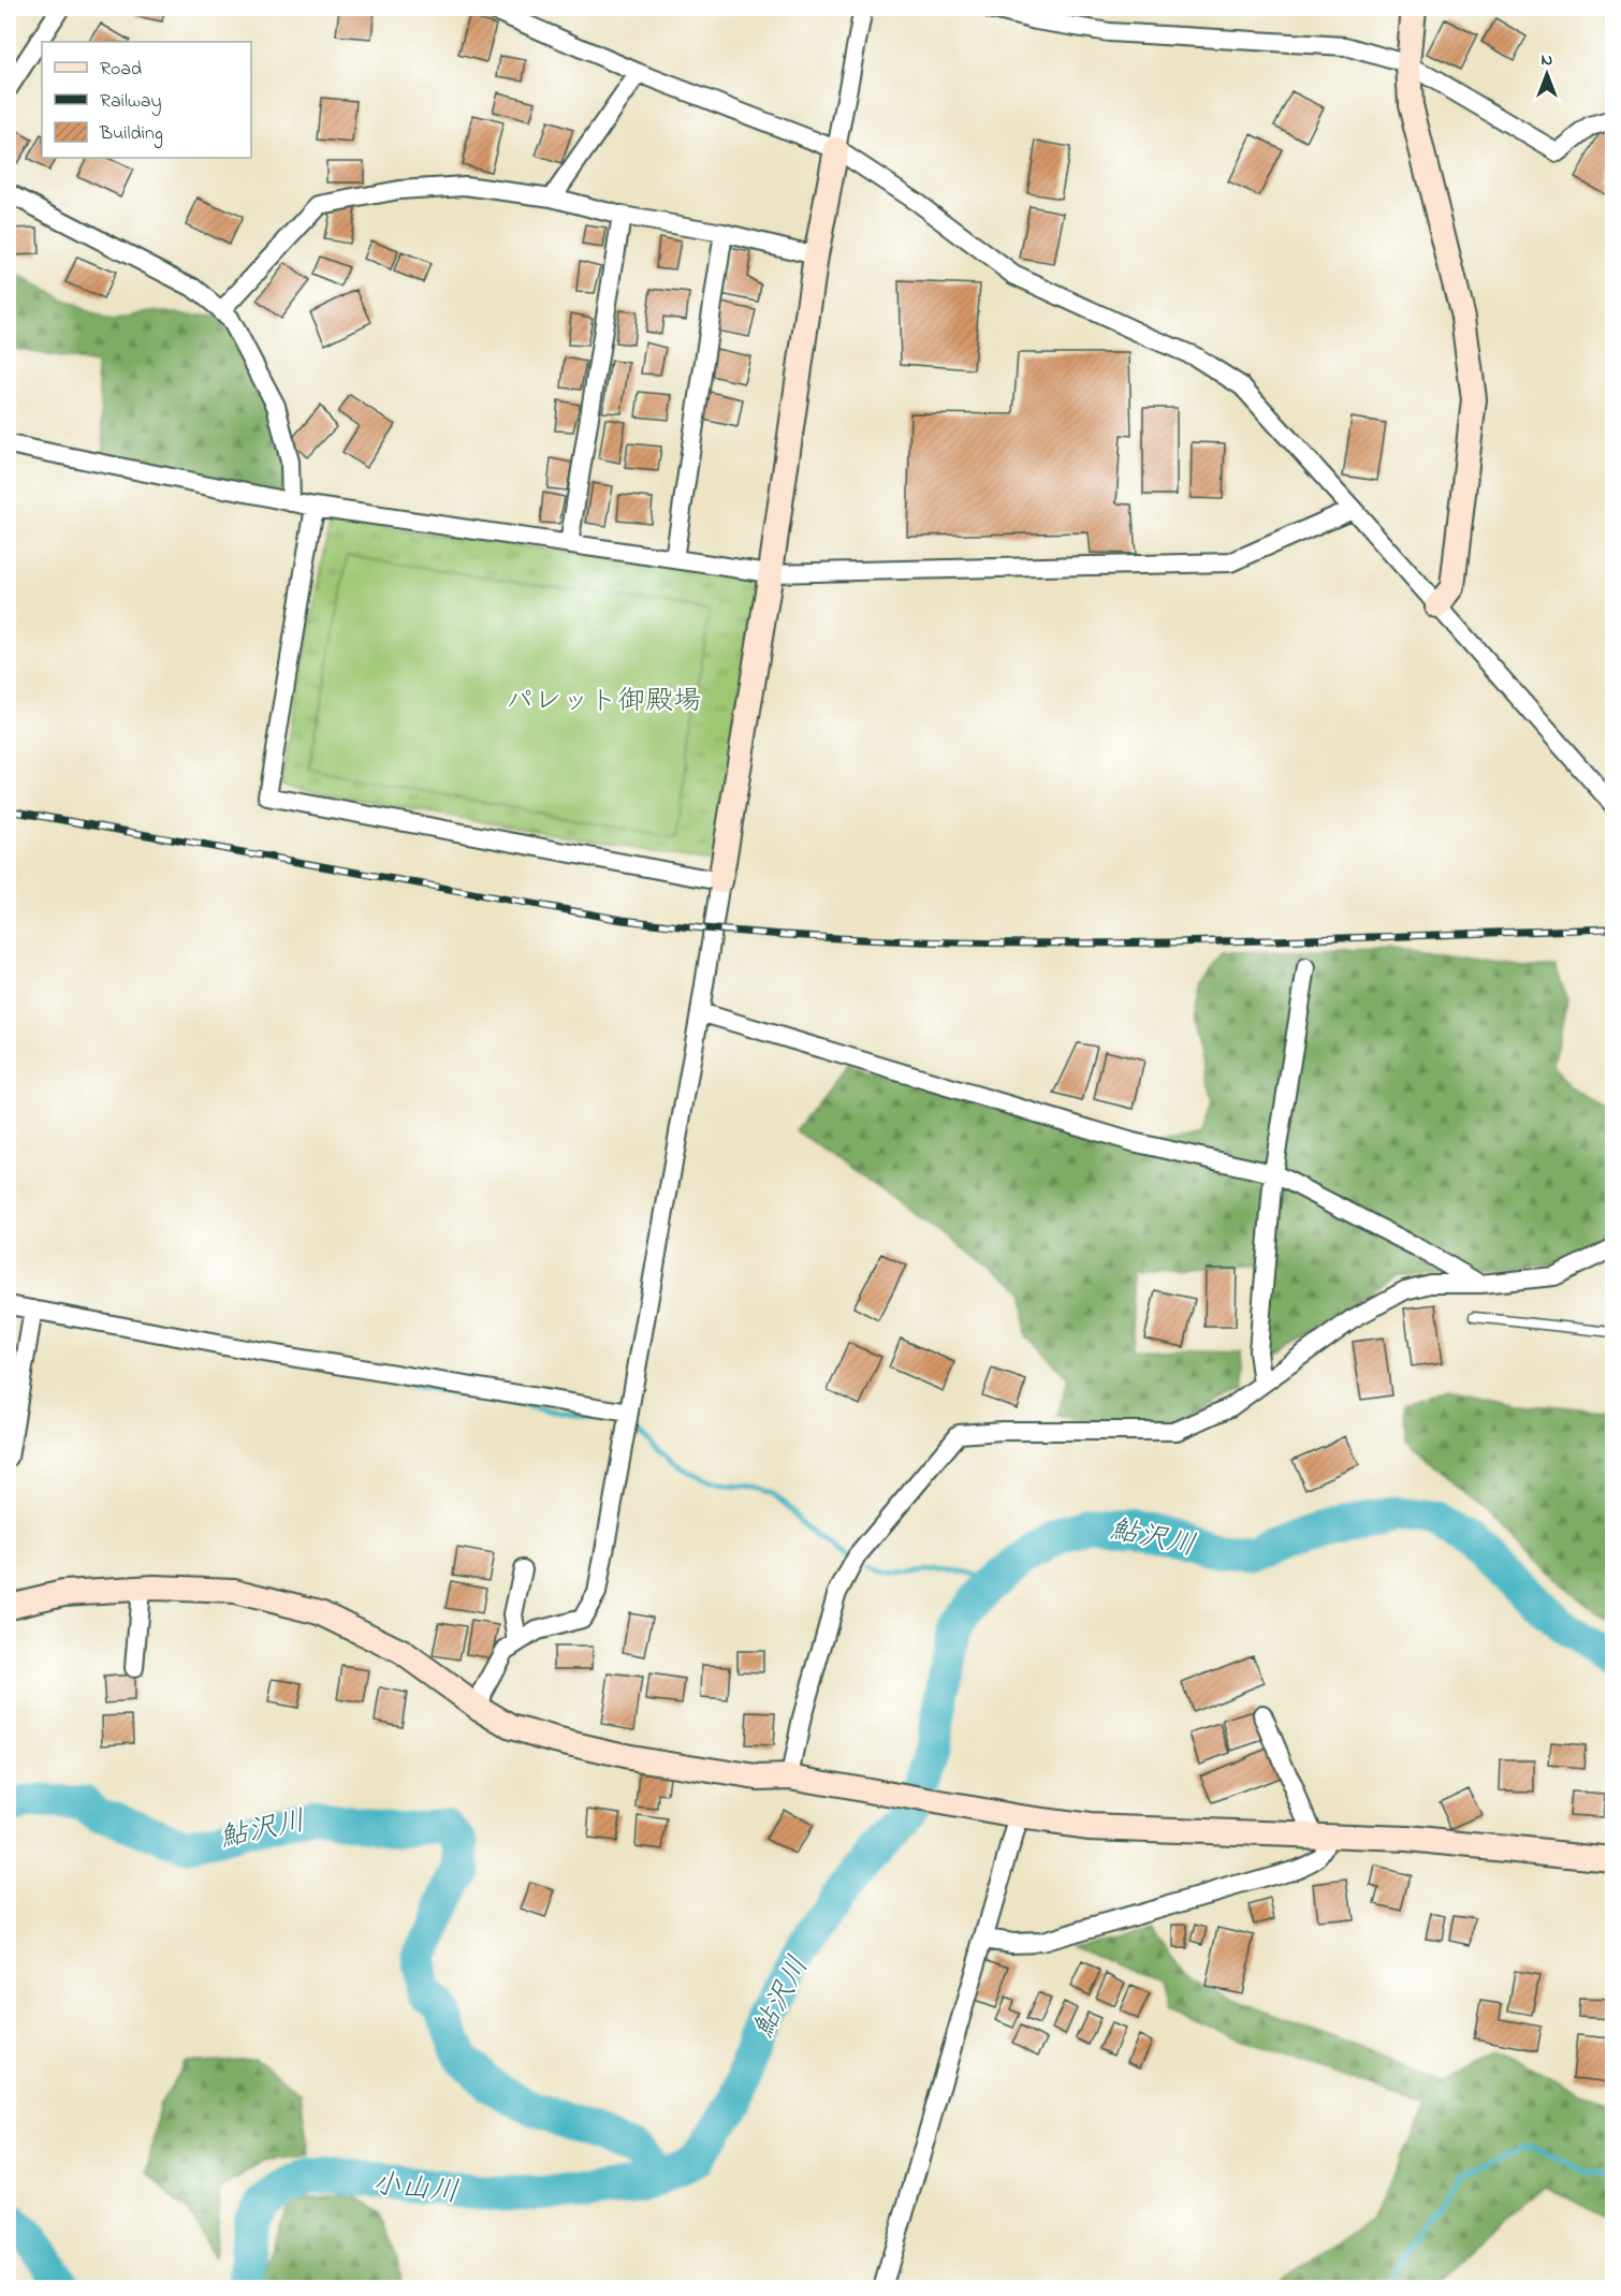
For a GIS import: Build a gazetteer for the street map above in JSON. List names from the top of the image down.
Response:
{
  "water": ["鮎沢川", "小山川"],
  "parks": ["パレット御殿場"],
  "legend": ["Road", "Railway", "Building"],
  "north": "top"
}
